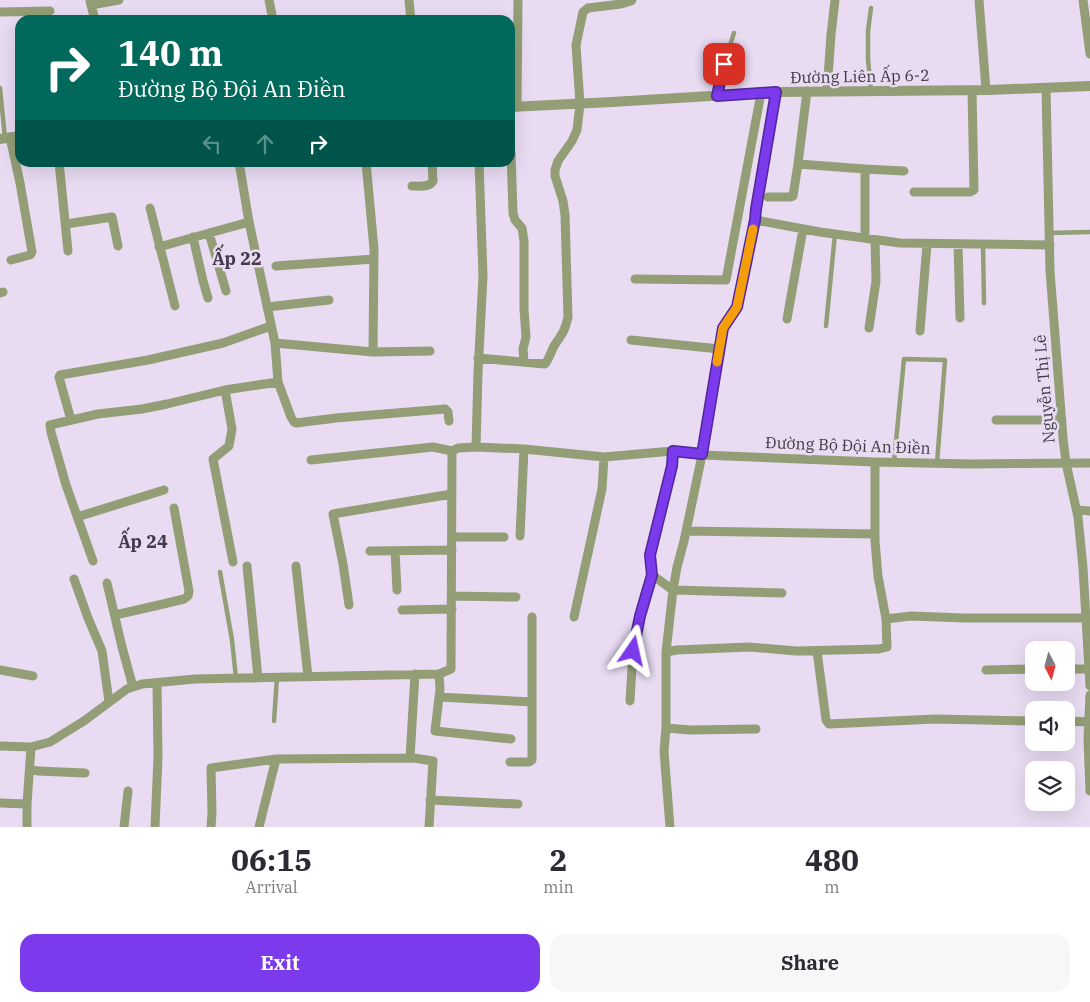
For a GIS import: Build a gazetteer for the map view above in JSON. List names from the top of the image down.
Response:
{
  "streets": {
    "street": ["Đường Liên Ấp 6-2", "Nguyễn Thị Lê", "Đường Bộ Đội An Điền"]
  },
  "crossings": [
    ["Đường Liên Ấp 6-2", "Nguyễn Thị Lê"],
    ["Nguyễn Thị Lê", "Đường Bộ Đội An Điền"]
  ],
  "districts": ["Ấp 22", "Ấp 24"],
  "north": "bottom",
  "page": {
    "turn": ["140 m", "Đường Bộ Đội An Điền"],
    "eta": [
      "06:15",
      "Arrival",
      "2",
      "min",
      "480",
      "m"
    ],
    "buttons": ["Exit", "Share"]
  }
}
